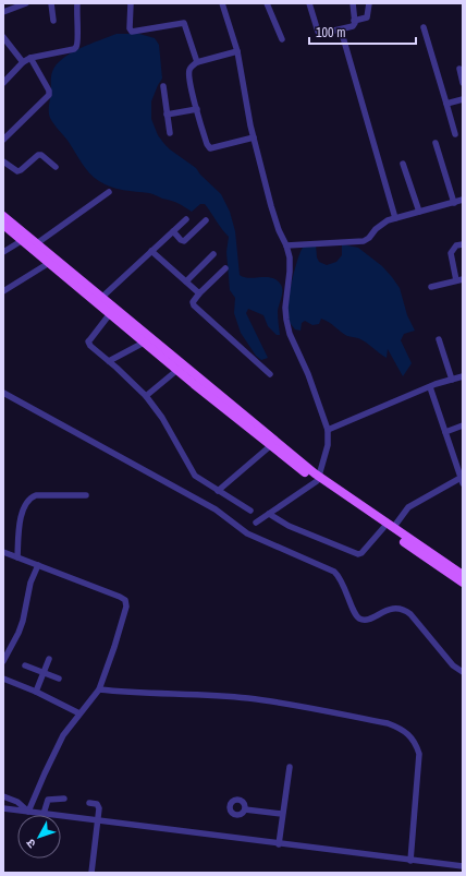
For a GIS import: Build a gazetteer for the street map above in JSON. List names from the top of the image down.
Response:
{
  "scale_bar": "100 m",
  "north": "bottom left"
}
